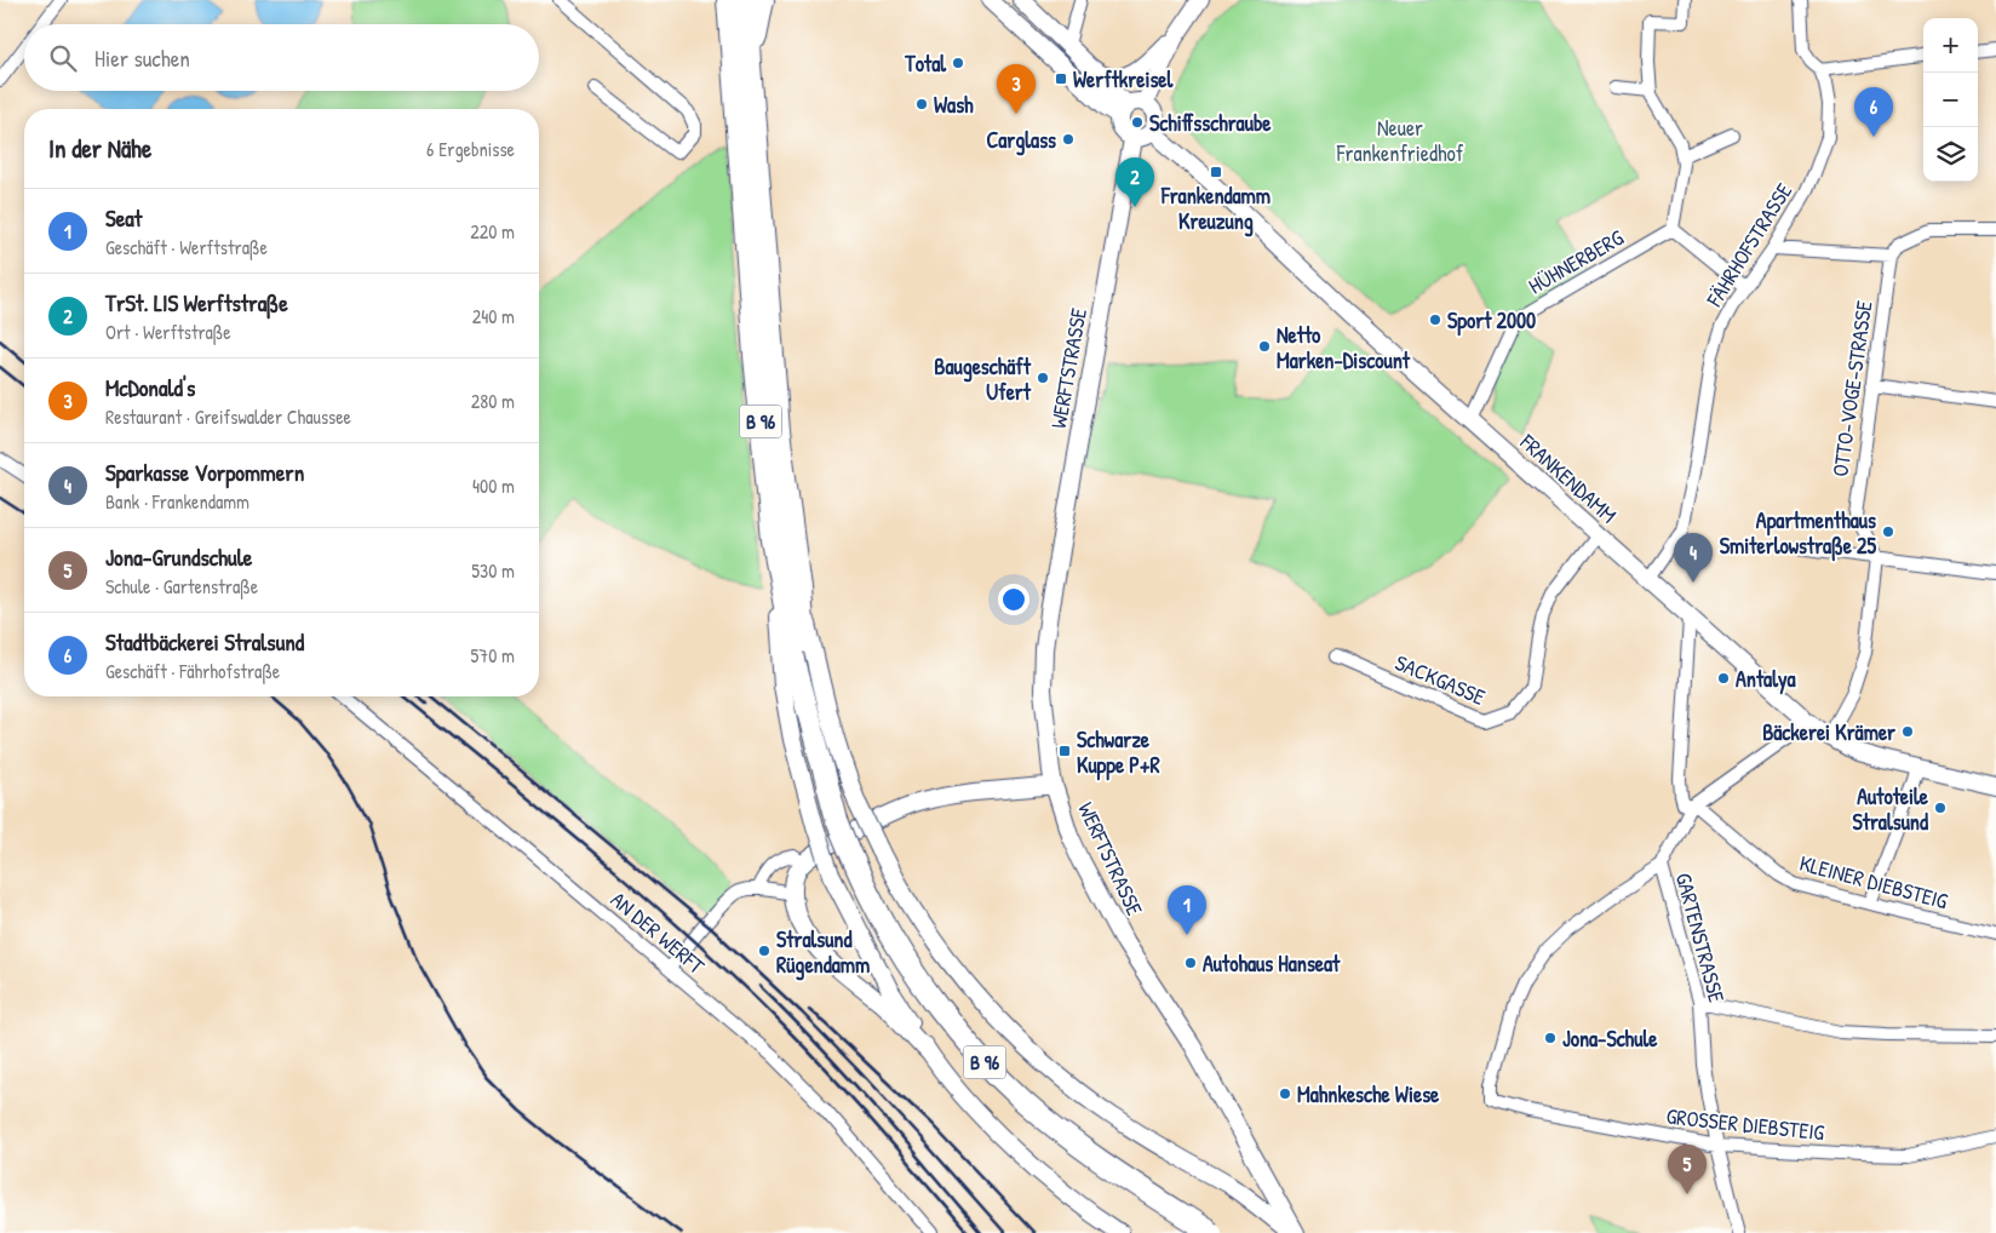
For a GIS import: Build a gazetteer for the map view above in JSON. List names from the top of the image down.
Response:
{
  "streets": {
    "highway": ["B 96"],
    "street": [
      "FÄHRHOFSTRASSE",
      "HÜHNERBERG",
      "WERFTSTRASSE",
      "OTTO-VOGE-STRASSE",
      "FRANKENDAMM",
      "SACKGASSE",
      "KLEINER DIEBSTEIG",
      "AN DER WERFT",
      "GARTENSTRASSE",
      "GROSSER DIEBSTEIG"
    ]
  },
  "crossings": [
    ["FÄHRHOFSTRASSE", "FRANKENDAMM"],
    ["HÜHNERBERG", "FRANKENDAMM"],
    ["WERFTSTRASSE", "FRANKENDAMM"],
    ["FRANKENDAMM", "SACKGASSE"],
    ["GARTENSTRASSE", "GROSSER DIEBSTEIG"]
  ],
  "parks": ["Neuer Frankenfriedhof"],
  "places": {
    "other": [
      "Total",
      "Wash",
      "Schiffsschraube",
      "Carglass",
      "Sport 2000",
      "Netto Marken-Discount",
      "Baugeschäft Ufert",
      "Apartmenthaus Smiterlowstraße 25",
      "Antalya",
      "Bäckerei Krämer",
      "Autoteile Stralsund",
      "Stralsund Rügendamm",
      "Autohaus Hanseat",
      "Jona-Schule",
      "Mahnkesche Wiese"
    ],
    "transit": ["Werftkreisel", "Frankendamm Kreuzung", "Schwarze Kuppe P+R"]
  },
  "page": {
    "map_buttons": ["+", "−"],
    "search": "Hier suchen",
    "pins": [
      "3",
      "6",
      "2",
      "4",
      "1",
      "5"
    ],
    "heading": ["In der Nähe", "6 Ergebnisse"],
    "list": [
      {
        "mark": "1",
        "name": "Seat",
        "note": "Geschäft · Werftstraße",
        "value": "220 m"
      },
      {
        "mark": "2",
        "name": "TrSt. LIS Werftstraße",
        "note": "Ort · Werftstraße",
        "value": "240 m"
      },
      {
        "mark": "3",
        "name": "McDonald's",
        "note": "Restaurant · Greifswalder Chaussee",
        "value": "280 m"
      },
      {
        "mark": "4",
        "name": "Sparkasse Vorpommern",
        "note": "Bank · Frankendamm",
        "value": "400 m"
      },
      {
        "mark": "5",
        "name": "Jona-Grundschule",
        "note": "Schule · Gartenstraße",
        "value": "530 m"
      },
      {
        "mark": "6",
        "name": "Stadtbäckerei Stralsund",
        "note": "Geschäft · Fährhofstraße",
        "value": "570 m"
      }
    ]
  }
}
